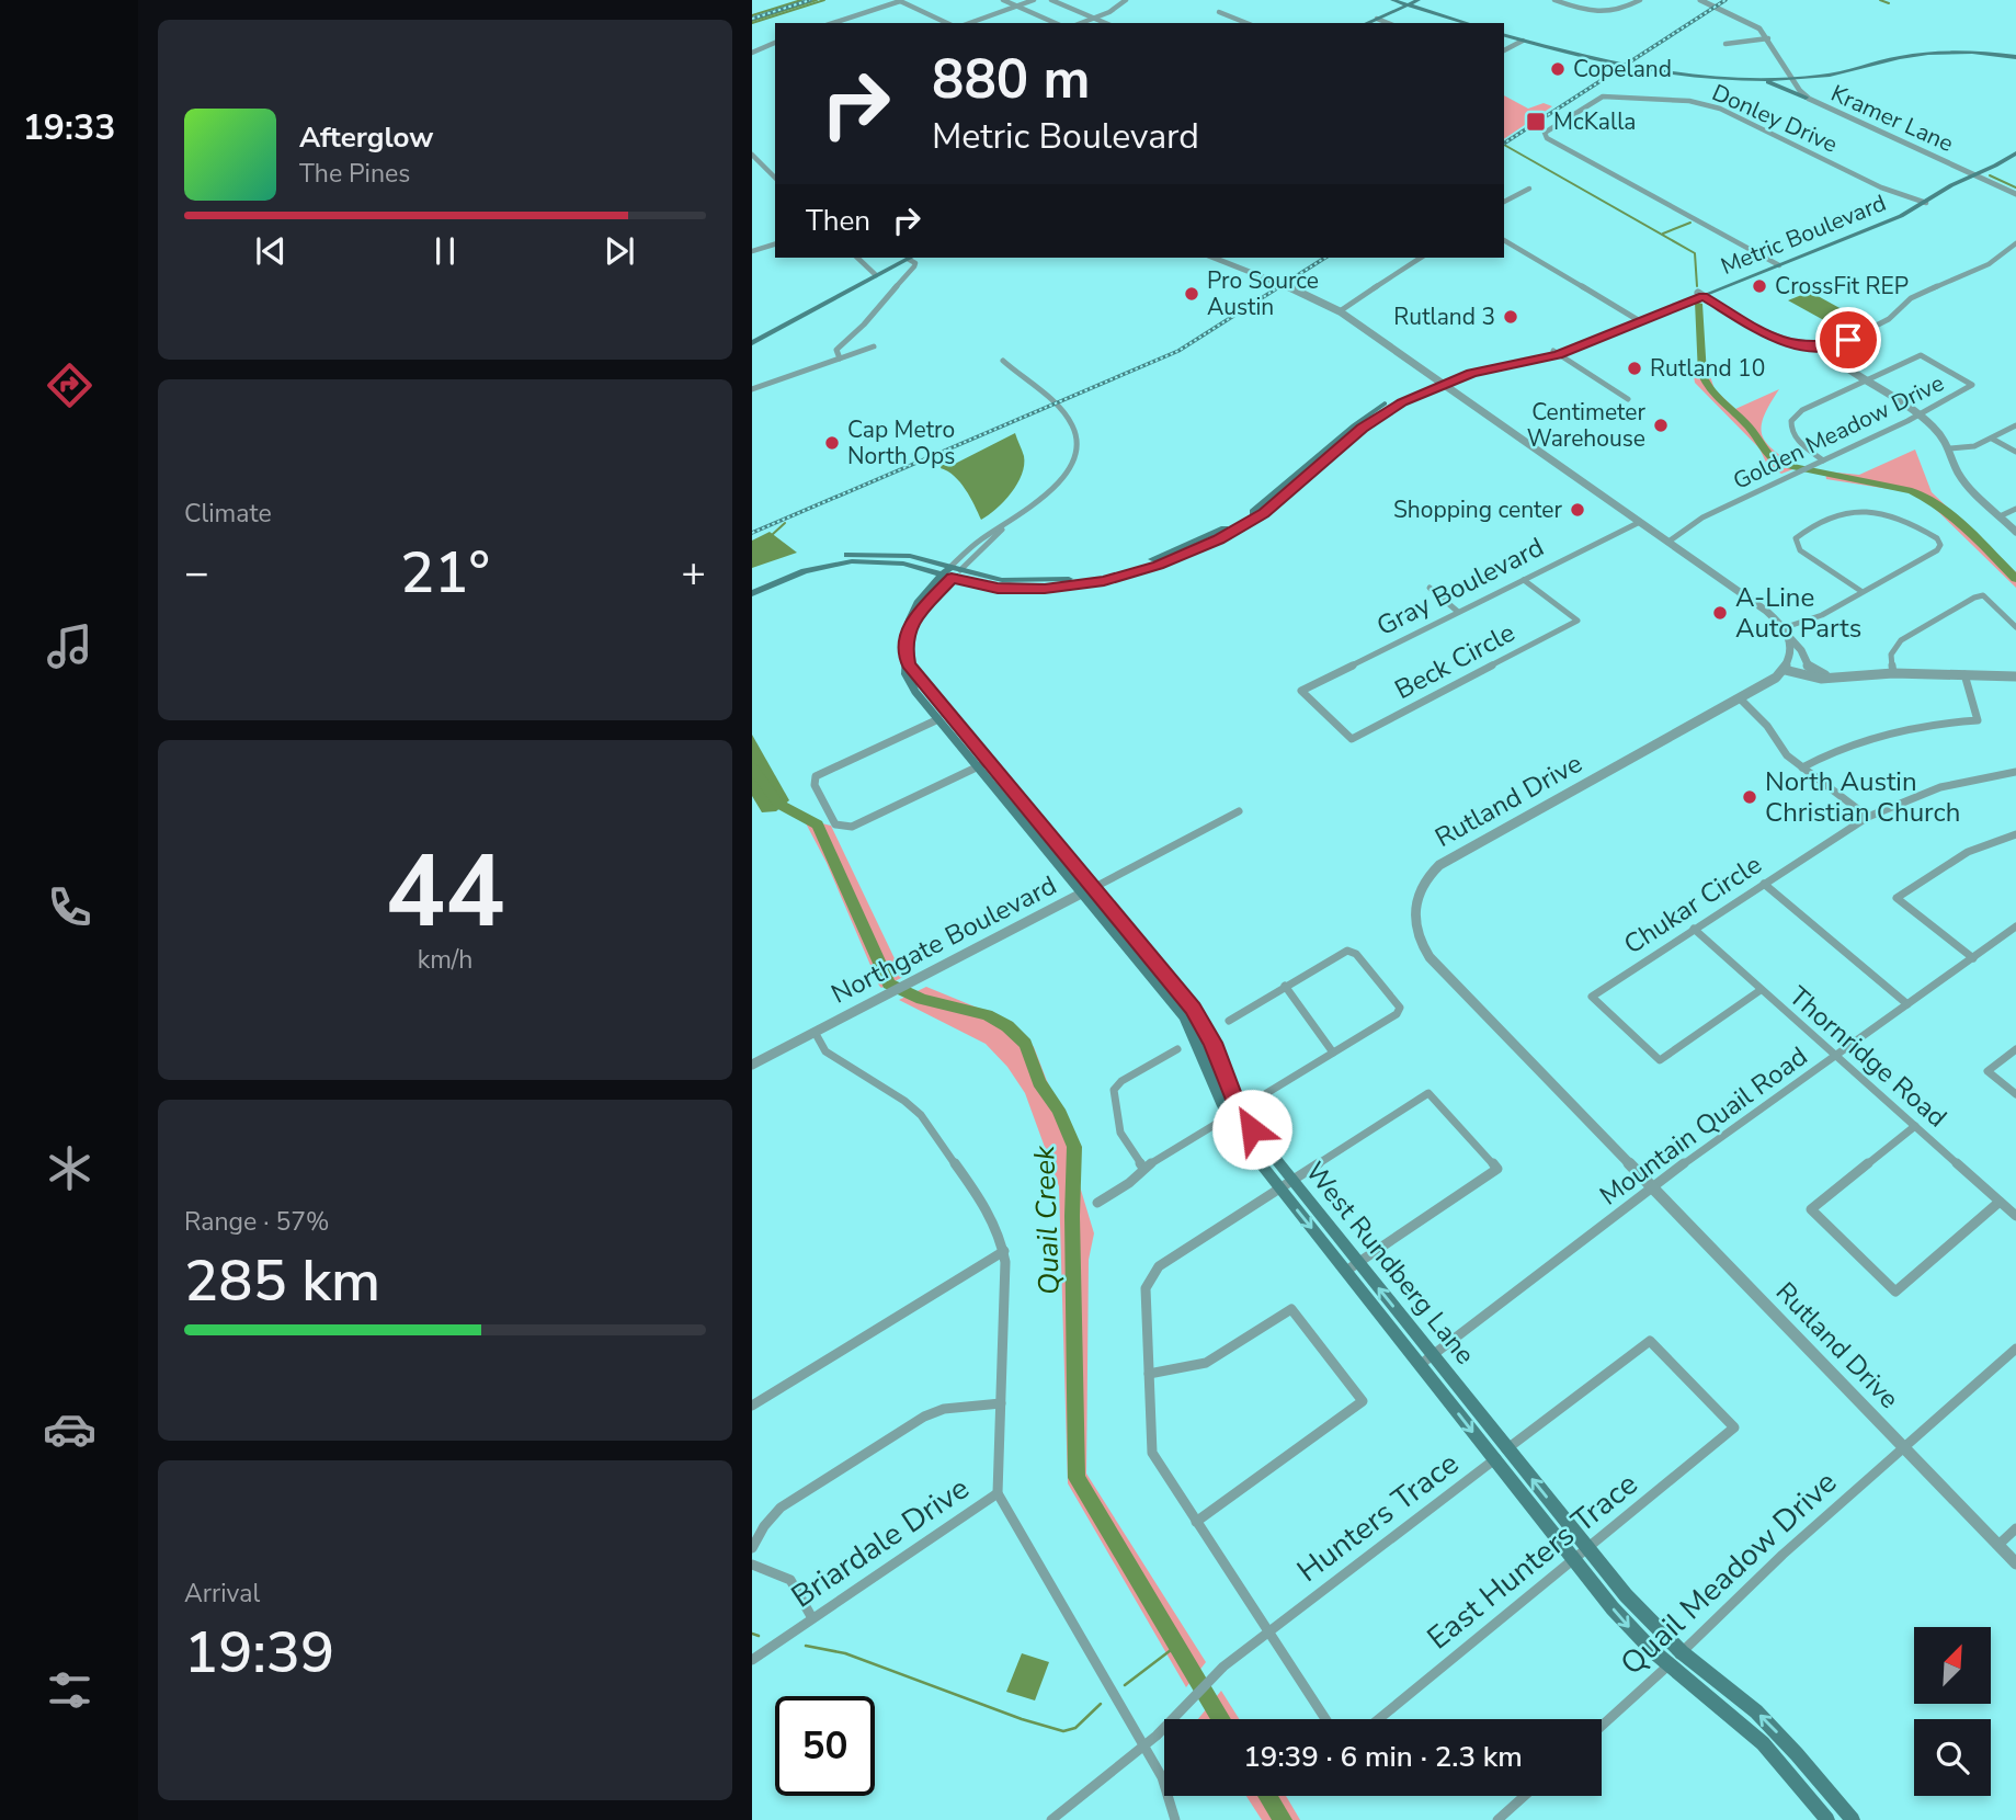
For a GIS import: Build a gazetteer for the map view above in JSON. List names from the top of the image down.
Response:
{
  "streets": {
    "main road": ["Metric Boulevard", "West Rundberg Lane"],
    "street": [
      "Donley Drive",
      "Kramer Lane",
      "Golden Meadow Drive",
      "Gray Boulevard",
      "Beck Circle",
      "Rutland Drive",
      "Chukar Circle",
      "Northgate Boulevard",
      "Thornridge Road",
      "Mountain Quail Road",
      "Hunters Trace",
      "Briardale Drive",
      "East Hunters Trace",
      "Quail Meadow Drive"
    ]
  },
  "crossings": [
    ["Donley Drive", "Metric Boulevard"],
    ["Kramer Lane", "Metric Boulevard"],
    ["Metric Boulevard", "West Rundberg Lane"],
    ["Gray Boulevard", "Beck Circle"],
    ["Rutland Drive", "Mountain Quail Road"],
    ["Rutland Drive", "Quail Meadow Drive"],
    ["Chukar Circle", "Thornridge Road"],
    ["Northgate Boulevard", "West Rundberg Lane"],
    ["Thornridge Road", "Mountain Quail Road"],
    ["Mountain Quail Road", "West Rundberg Lane"],
    ["West Rundberg Lane", "Hunters Trace"],
    ["West Rundberg Lane", "East Hunters Trace"],
    ["West Rundberg Lane", "Quail Meadow Drive"],
    ["Hunters Trace", "East Hunters Trace"]
  ],
  "water": ["Quail Creek"],
  "places": {
    "other": [
      "Copeland",
      "CrossFit REP",
      "Pro Source Austin",
      "Rutland 3",
      "Rutland 10",
      "Centimeter Warehouse",
      "Cap Metro North Ops",
      "Shopping center",
      "A-Line Auto Parts",
      "North Austin Christian Church"
    ],
    "transit": ["McKalla"]
  },
  "north": "top right",
  "page": {
    "tabs": "19:33",
    "turn": ["880 m", "Metric Boulevard"],
    "song": ["Afterglow", "The Pines"],
    "then": "Then",
    "tile": [
      "Climate",
      ["44", "km/h"],
      ["Range · 57%", "285 km"],
      ["Arrival", "19:39"]
    ],
    "heat": ["−", "21°", "+"],
    "limit": "50",
    "trip": "19:39 · 6 min · 2.3 km"
  }
}
